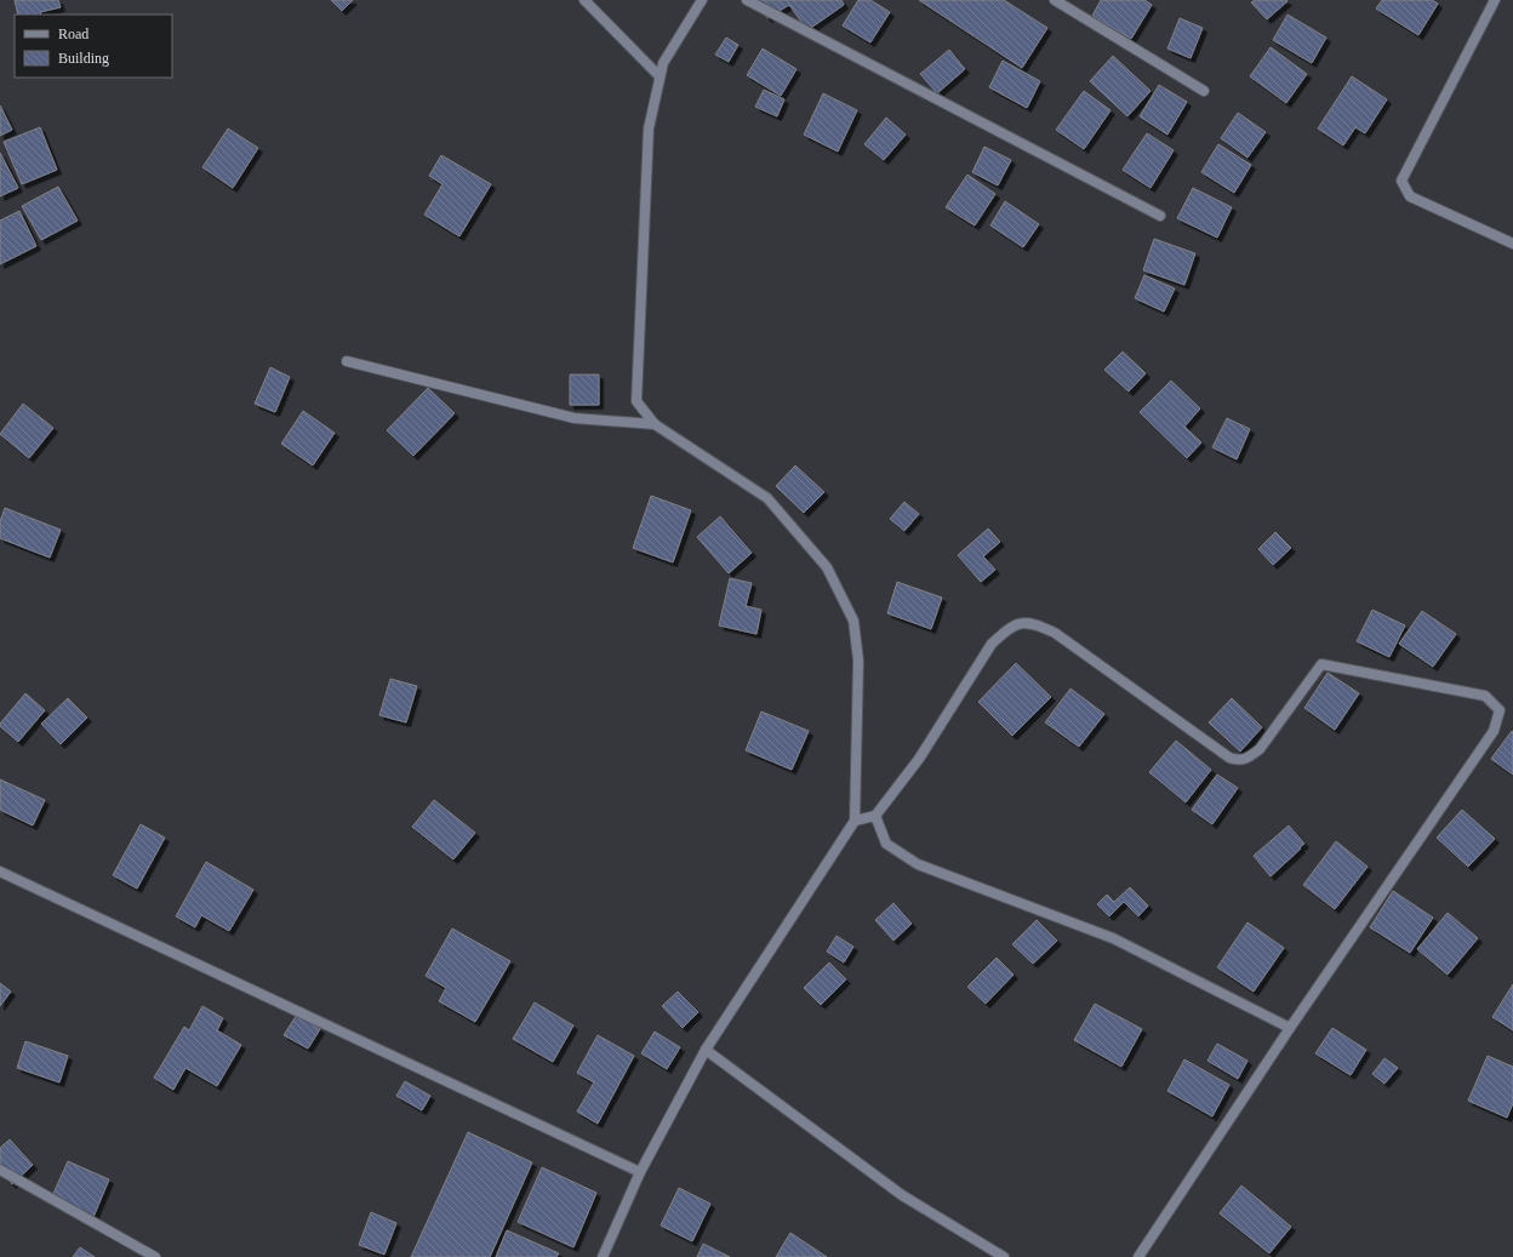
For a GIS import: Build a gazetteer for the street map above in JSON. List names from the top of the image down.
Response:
{
  "legend": ["Road", "Building"]
}
